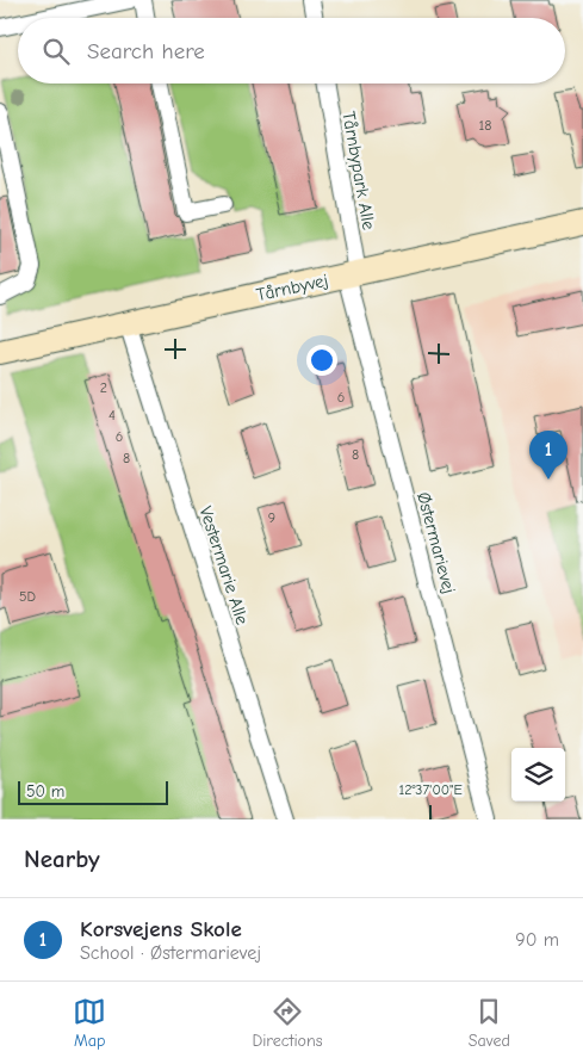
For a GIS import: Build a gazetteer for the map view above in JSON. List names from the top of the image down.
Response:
{
  "streets": {
    "street": [
      "Tårnbypark Alle",
      "Tårnbyvej",
      "Østermarievej",
      "Vestermarie Alle"
    ]
  },
  "crossings": [
    ["Tårnbypark Alle", "Tårnbyvej"],
    ["Tårnbypark Alle", "Østermarievej"],
    ["Tårnbyvej", "Østermarievej"],
    ["Tårnbyvej", "Vestermarie Alle"]
  ],
  "house_numbers": [
    "18",
    "2",
    "6",
    "4",
    "6",
    "8",
    "8",
    "9",
    "5D"
  ],
  "scale_bar": "50 m",
  "page": {
    "search": "Search here",
    "pins": "1",
    "scale": "50 m",
    "heading": "Nearby",
    "list": [
      {
        "mark": "1",
        "name": "Korsvejens Skole",
        "note": "School · Østermarievej",
        "value": "90 m"
      }
    ],
    "nav": ["Map", "Directions", "Saved"]
  },
  "coordinates": ["12°37'00\"E"]
}
